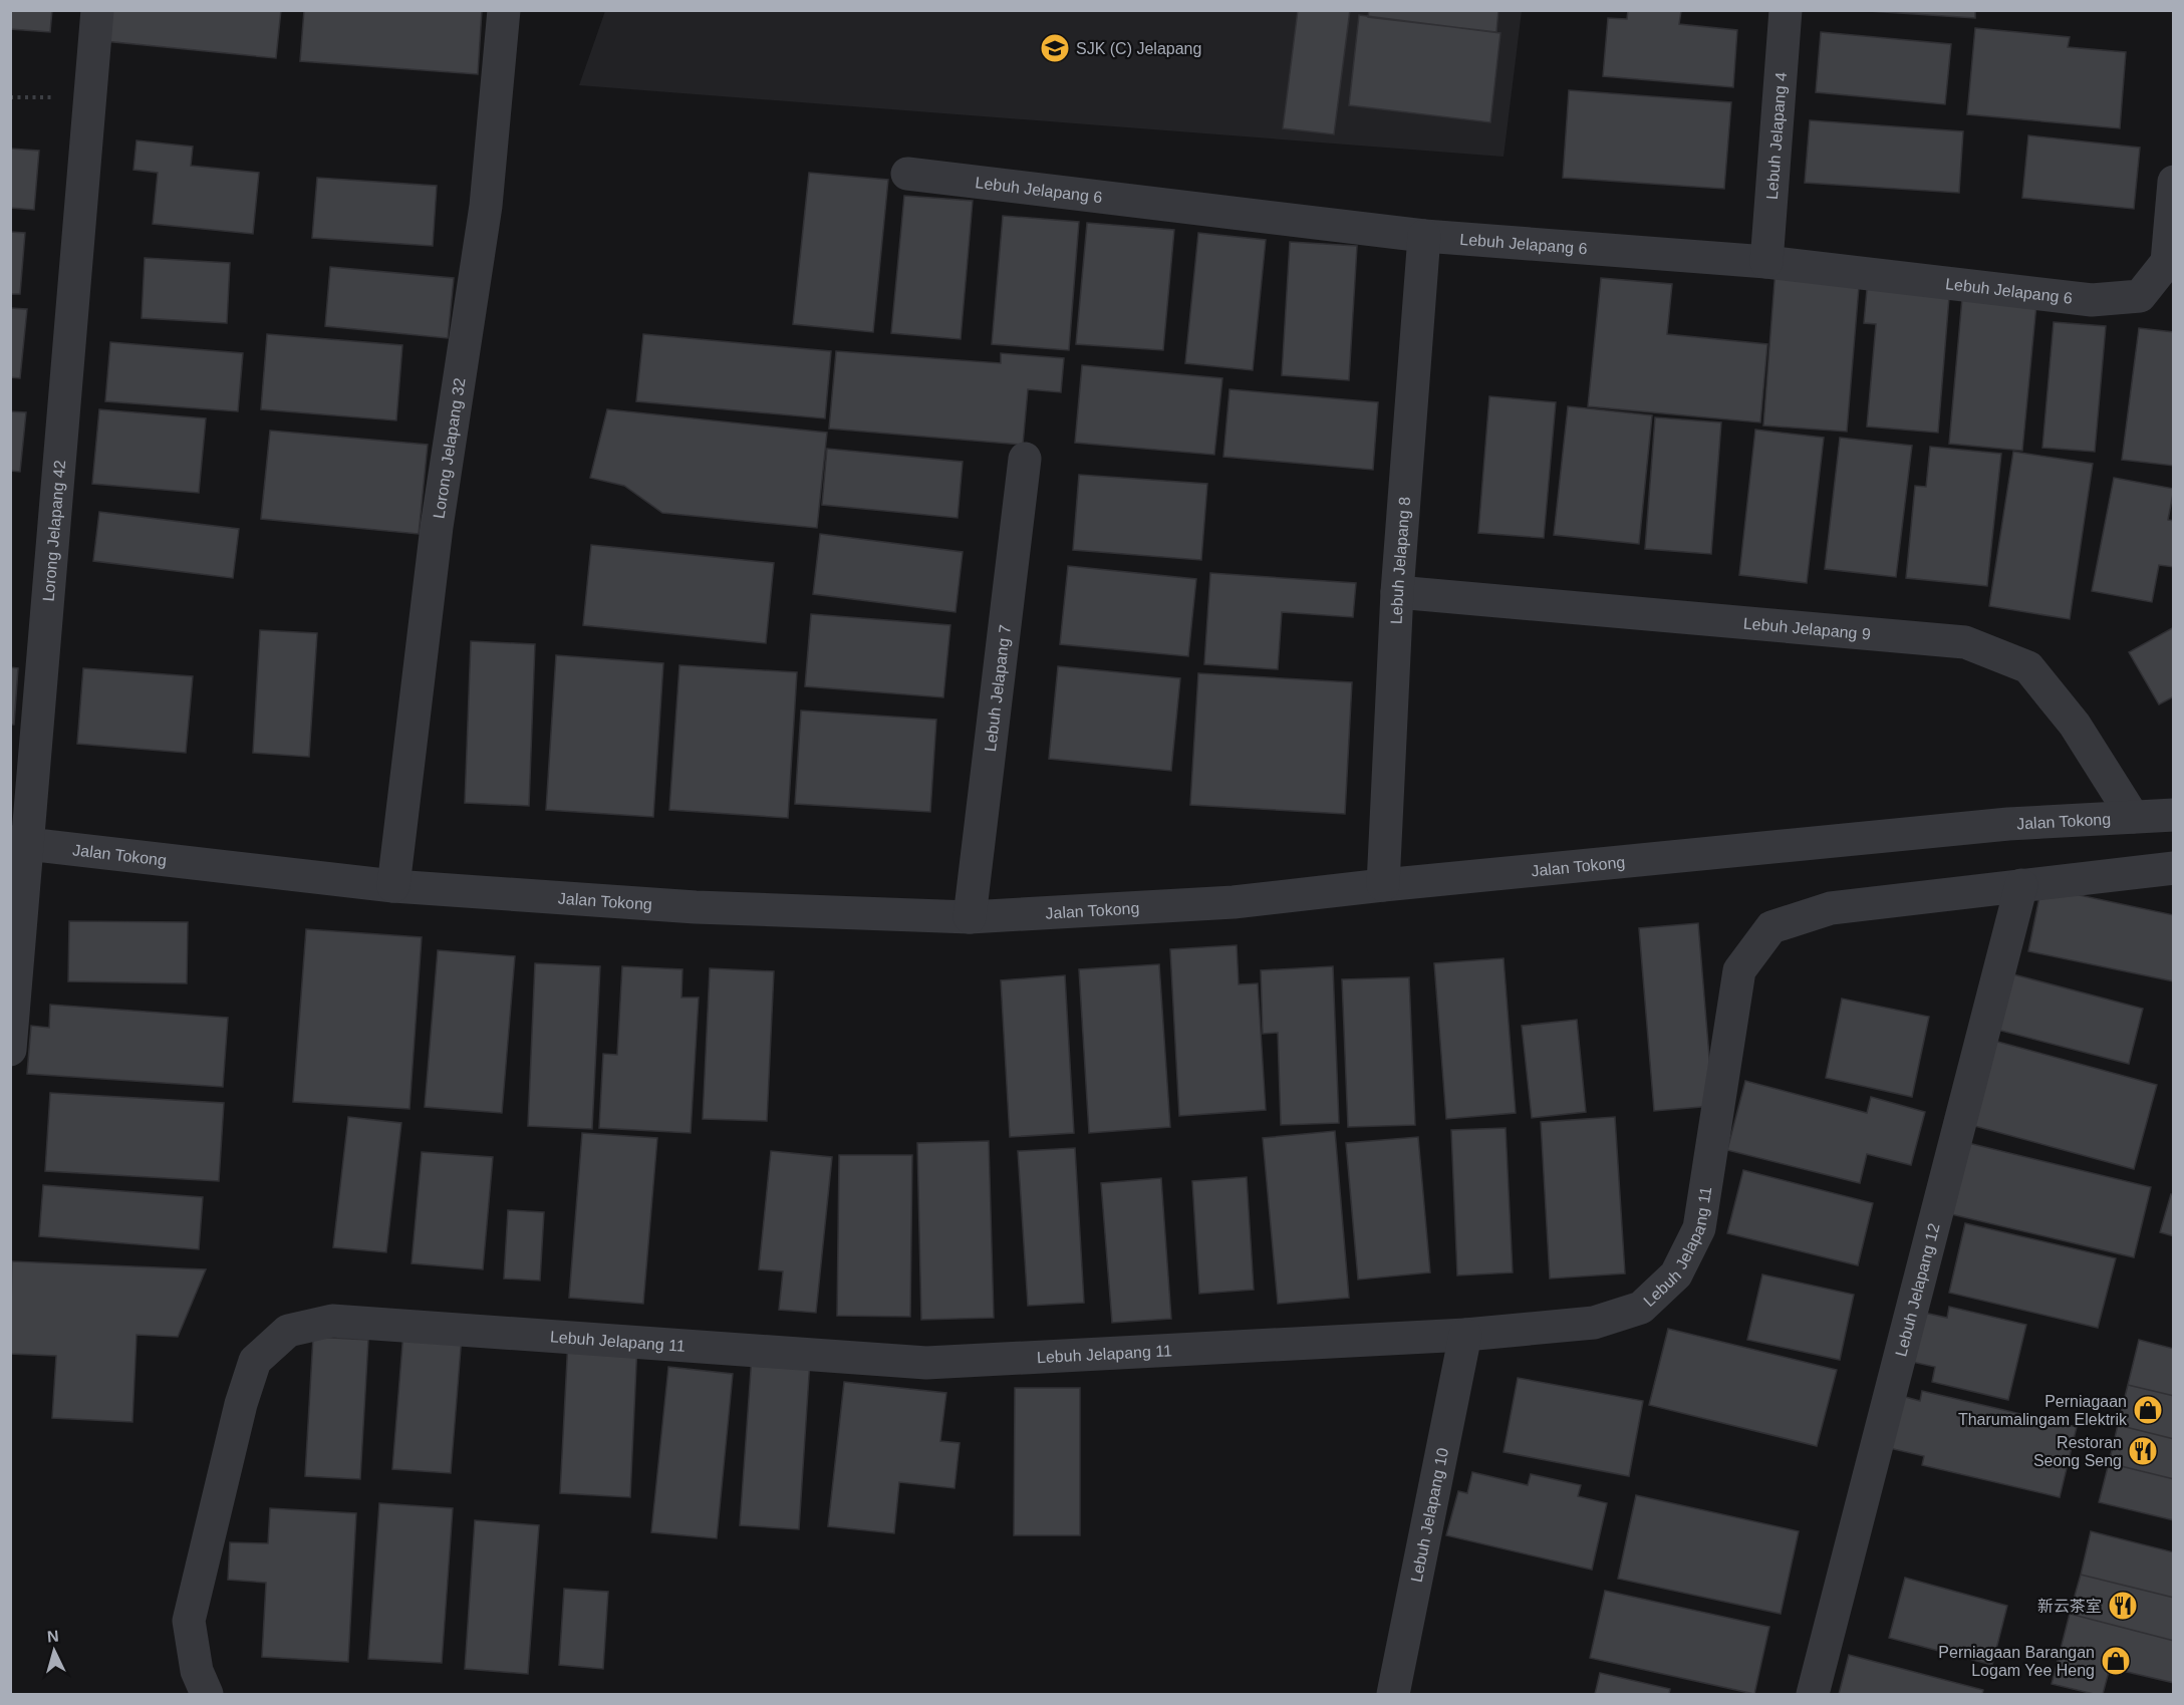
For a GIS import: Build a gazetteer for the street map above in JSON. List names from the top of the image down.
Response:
{
  "streets": {
    "street": [
      "Lebuh Jelapang 4",
      "Lebuh Jelapang 6",
      "Lorong Jelapang 32",
      "Lorong Jelapang 42",
      "Lebuh Jelapang 8",
      "Lebuh Jelapang 9",
      "Lebuh Jelapang 7",
      "Jalan Tokong",
      "Lebuh Jelapang 11",
      "Lebuh Jelapang 12",
      "Lebuh Jelapang 10"
    ]
  },
  "crossings": [
    ["Lebuh Jelapang 4", "Lebuh Jelapang 6"],
    ["Lebuh Jelapang 6", "Lebuh Jelapang 8"],
    ["Lorong Jelapang 32", "Jalan Tokong"],
    ["Lorong Jelapang 42", "Jalan Tokong"],
    ["Lebuh Jelapang 8", "Lebuh Jelapang 9"],
    ["Lebuh Jelapang 8", "Jalan Tokong"],
    ["Lebuh Jelapang 9", "Jalan Tokong"],
    ["Lebuh Jelapang 7", "Jalan Tokong"],
    ["Lebuh Jelapang 11", "Lebuh Jelapang 12"],
    ["Lebuh Jelapang 11", "Lebuh Jelapang 10"]
  ],
  "places": {
    "school or university": ["SJK (C) Jelapang"],
    "shop": ["Perniagaan Tharumalingam Elektrik", "Perniagaan Barangan Logam Yee Heng"],
    "restaurant": ["Restoran Seong Seng", "新云茶室"]
  },
  "north": "top"
}
